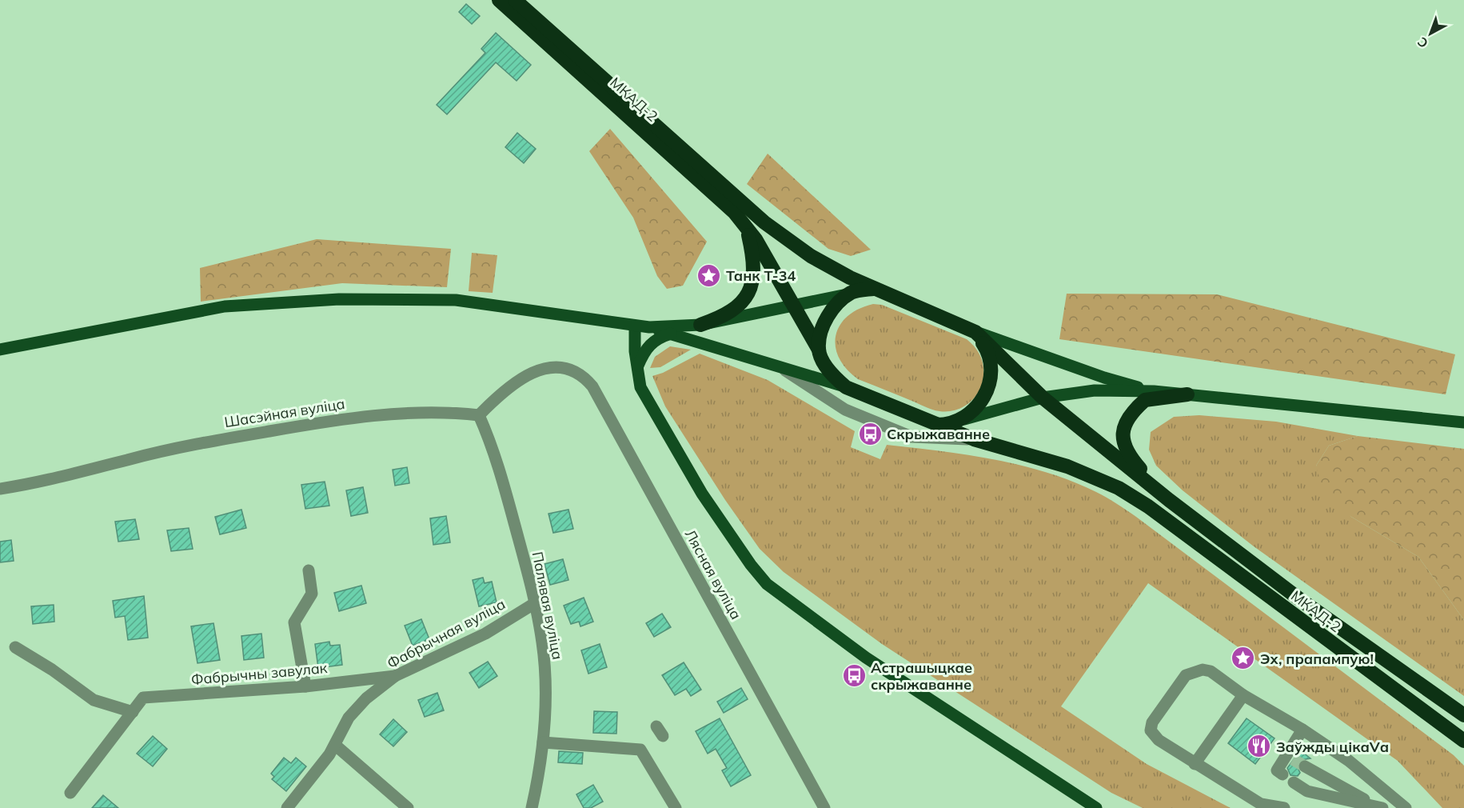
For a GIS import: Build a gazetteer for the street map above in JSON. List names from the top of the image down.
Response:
{
  "streets": {
    "highway": ["МКАД-2"],
    "street": [
      "Шасэйная вуліца",
      "Лясная вуліца",
      "Палявая вуліца",
      "Фабрычная вуліца",
      "Фабрычны завулак"
    ]
  },
  "crossings": [
    ["Шасэйная вуліца", "Лясная вуліца"],
    ["Шасэйная вуліца", "Палявая вуліца"],
    ["Лясная вуліца", "Палявая вуліца"],
    ["Палявая вуліца", "Фабрычная вуліца"],
    ["Фабрычная вуліца", "Фабрычны завулак"]
  ],
  "places": {
    "place": ["Танк Т-34", "Эх, прапампую!"],
    "bus stop": ["Скрыжаванне", "Астрашыцкае скрыжаванне"],
    "restaurant": ["Заўжды цікаVа"]
  },
  "north": "bottom left"
}
